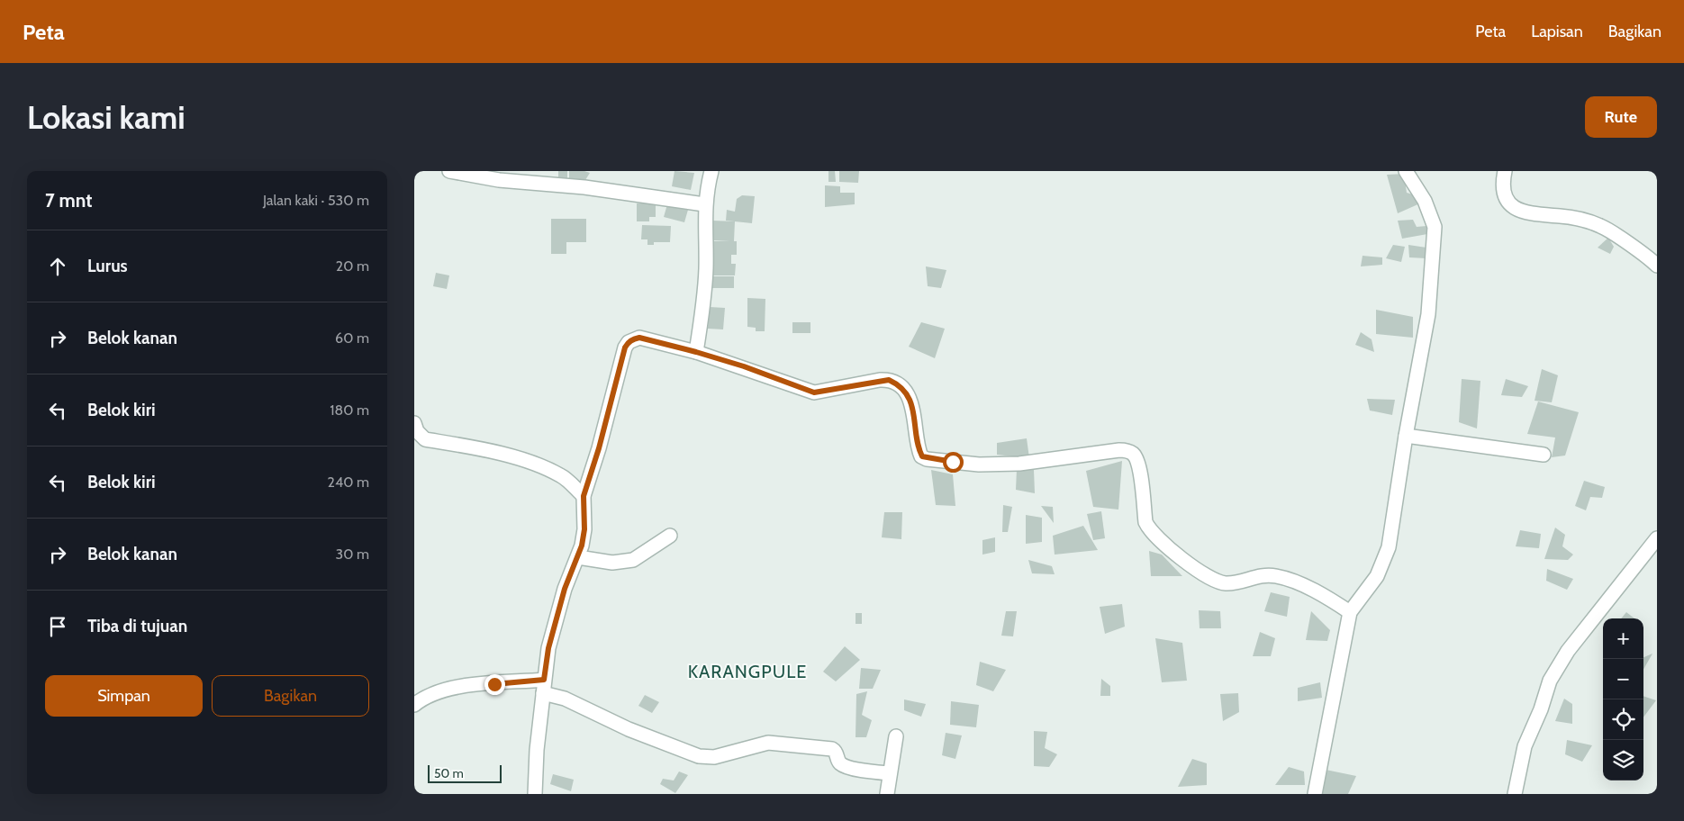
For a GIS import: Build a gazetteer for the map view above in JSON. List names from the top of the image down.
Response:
{
  "districts": ["KARANGPULE"],
  "scale_bar": "50 m",
  "page": {
    "header": "Peta",
    "nav": ["Peta", "Lapisan", "Bagikan"],
    "buttons": [
      "Rute",
      ["Simpan", "Bagikan"]
    ],
    "title": "Lokasi kami",
    "heading": ["7 mnt", "Jalan kaki · 530 m"],
    "list": [
      ["Lurus", "20 m"],
      ["Belok kanan", "60 m"],
      ["Belok kiri", "180 m"],
      ["Belok kiri", "240 m"],
      ["Belok kanan", "30 m"],
      "Tiba di tujuan"
    ],
    "map_buttons": ["+", "−"],
    "scale": "50 m"
  }
}
